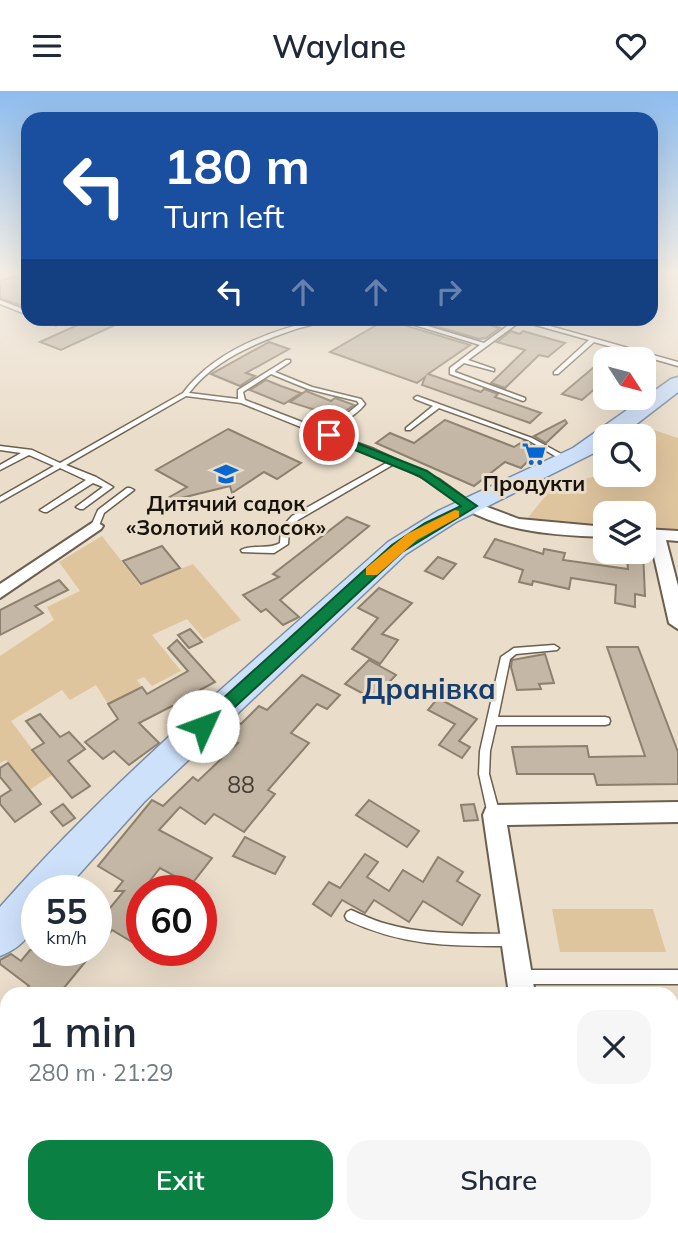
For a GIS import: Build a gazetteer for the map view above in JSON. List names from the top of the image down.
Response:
{
  "districts": ["Дранівка"],
  "places": {
    "supermarket": ["Продукти"],
    "school or university": ["Дитячий садок «Золотий колосок»"]
  },
  "house_numbers": ["88"],
  "north": "bottom right",
  "page": {
    "header": "Waylane",
    "turn": ["180 m", "Turn left"],
    "speed": "55 km/h",
    "limit": "60",
    "heading": ["1 min", "280 m · 21:29"],
    "buttons": ["Exit", "Share"]
  }
}
